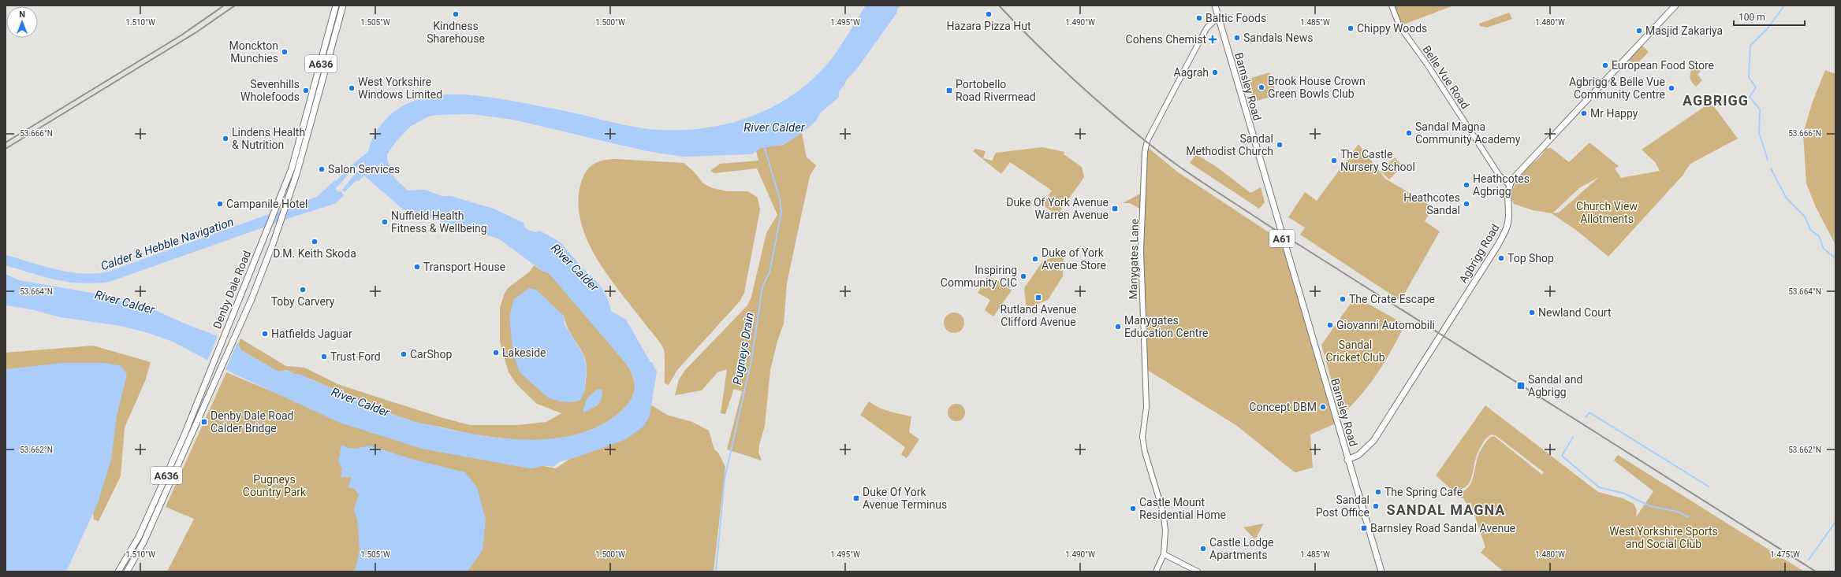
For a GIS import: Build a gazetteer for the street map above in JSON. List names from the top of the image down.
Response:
{
  "streets": {
    "main road": [
      "A636",
      "Barnsley Road",
      "A61",
      "Agbrigg Road",
      "Denby Dale Road"
    ],
    "street": ["Belle Vue Road", "Manygates Lane"]
  },
  "crossings": [
    ["Belle Vue Road", "Agbrigg Road"],
    ["Barnsley Road", "Agbrigg Road"],
    ["Barnsley Road", "Manygates Lane"]
  ],
  "districts": ["AGBRIGG", "SANDAL MAGNA"],
  "water": ["River Calder", "Calder & Hebble Navigation", "Pugneys Drain"],
  "parks": [
    "Church View Allotments",
    "Sandal Cricket Club",
    "Pugneys Country Park",
    "West Yorkshire Sports and Social Club"
  ],
  "places": {
    "other": [
      "Kindness Sharehouse",
      "Hazara Pizza Hut",
      "Baltic Foods",
      "Chippy Woods",
      "Masjid Zakariya",
      "Sandals News",
      "Monckton Munchies",
      "European Food Store",
      "Aagrah",
      "Brook House Crown Green Bowls Club",
      "West Yorkshire Windows Limited",
      "Agbrigg & Belle Vue Community Centre",
      "Sevenhills Wholefoods",
      "Mr Happy",
      "Sandal Magna Community Academy",
      "Lindens Health & Nutrition",
      "Sandal Methodist Church",
      "The Castle Nursery School",
      "Salon Services",
      "Heathcotes Agbrigg",
      "Campanile Hotel",
      "Heathcotes Sandal",
      "Nuffield Health Fitness & Wellbeing",
      "D.M. Keith Skoda",
      "Top Shop",
      "Duke of York Avenue Store",
      "Transport House",
      "Inspiring Community CIC",
      "Toby Carvery",
      "The Crate Escape",
      "Newland Court",
      "Giovanni Automobili",
      "Manygates Education Centre",
      "Hatfields Jaguar",
      "Lakeside",
      "CarShop",
      "Trust Ford",
      "Concept DBM",
      "The Spring Cafe",
      "Sandal Post Office",
      "Castle Mount Residential Home",
      "Castle Lodge Apartments"
    ],
    "health": ["Cohens Chemist"],
    "transit": [
      "Portobello Road Rivermead",
      "Duke Of York Avenue Warren Avenue",
      "Rutland Avenue Clifford Avenue",
      "Sandal and Agbrigg",
      "Denby Dale Road Calder Bridge",
      "Duke Of York Avenue Terminus",
      "Barnsley Road Sandal Avenue"
    ]
  },
  "scale_bar": "100 m",
  "north": "top",
  "coordinates": [
    "1.510°W",
    "1.505°W",
    "1.500°W",
    "1.495°W",
    "1.490°W",
    "1.485°W",
    "1.480°W",
    "53.666°N",
    "53.664°N",
    "53.662°N",
    "1.475°W"
  ]
}
